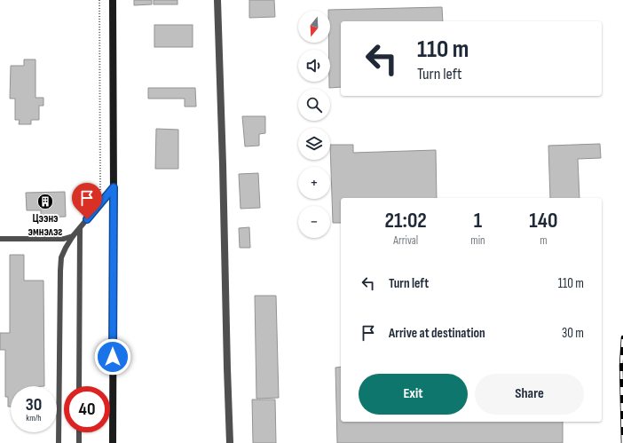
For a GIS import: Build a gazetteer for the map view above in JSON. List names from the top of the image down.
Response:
{
  "places": {
    "building": ["Цээнэ эмнэлэг"]
  },
  "north": "bottom",
  "page": {
    "map_buttons": ["+", "−"],
    "turn": ["110 m", "Turn left"],
    "eta": [
      "21:02",
      "Arrival",
      "1",
      "min",
      "140",
      "m"
    ],
    "list": [
      {
        "name": "Turn left",
        "value": "110 m"
      },
      {
        "name": "Arrive at destination",
        "value": "30 m"
      }
    ],
    "buttons": ["Exit", "Share"],
    "speed": "30 km/h",
    "limit": "40"
  }
}
